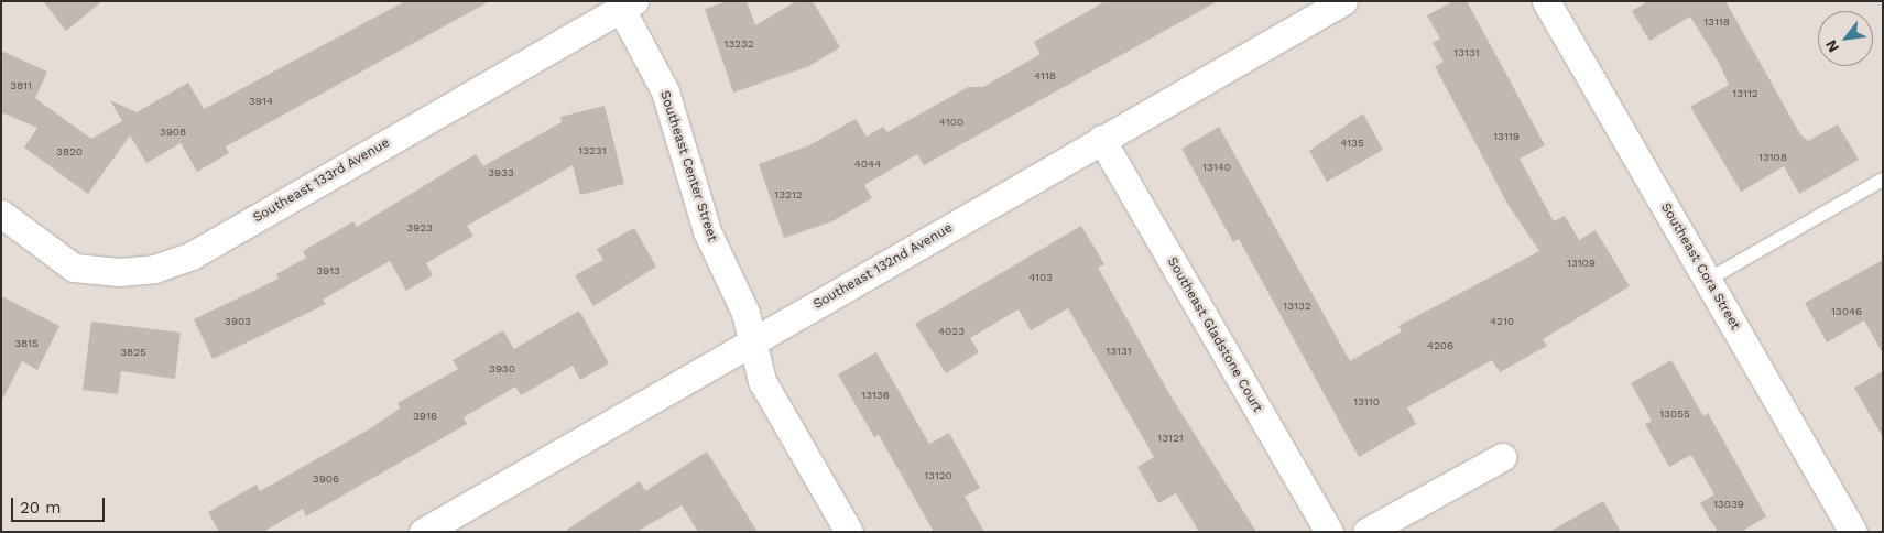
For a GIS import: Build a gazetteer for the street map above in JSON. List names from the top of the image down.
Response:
{
  "streets": {
    "street": [
      "Southeast Center Street",
      "Southeast 133rd Avenue",
      "Southeast 132nd Avenue",
      "Southeast Cora Street",
      "Southeast Gladstone Court"
    ]
  },
  "crossings": [
    ["Southeast Center Street", "Southeast 133rd Avenue"],
    ["Southeast Center Street", "Southeast 132nd Avenue"],
    ["Southeast 132nd Avenue", "Southeast Gladstone Court"]
  ],
  "house_numbers": [
    "13118",
    "13232",
    "13131",
    "4118",
    "3811",
    "13112",
    "3914",
    "4100",
    "3908",
    "13119",
    "4135",
    "13231",
    "3820",
    "13108",
    "4044",
    "13140",
    "3933",
    "13212",
    "3923",
    "13109",
    "3913",
    "4103",
    "13132",
    "13046",
    "3903",
    "4210",
    "4023",
    "3815",
    "4206",
    "13131",
    "3825",
    "3930",
    "13136",
    "13110",
    "13055",
    "3916",
    "13121",
    "13120",
    "3906",
    "13039"
  ],
  "scale_bar": "20 m",
  "north": "bottom left"
}
